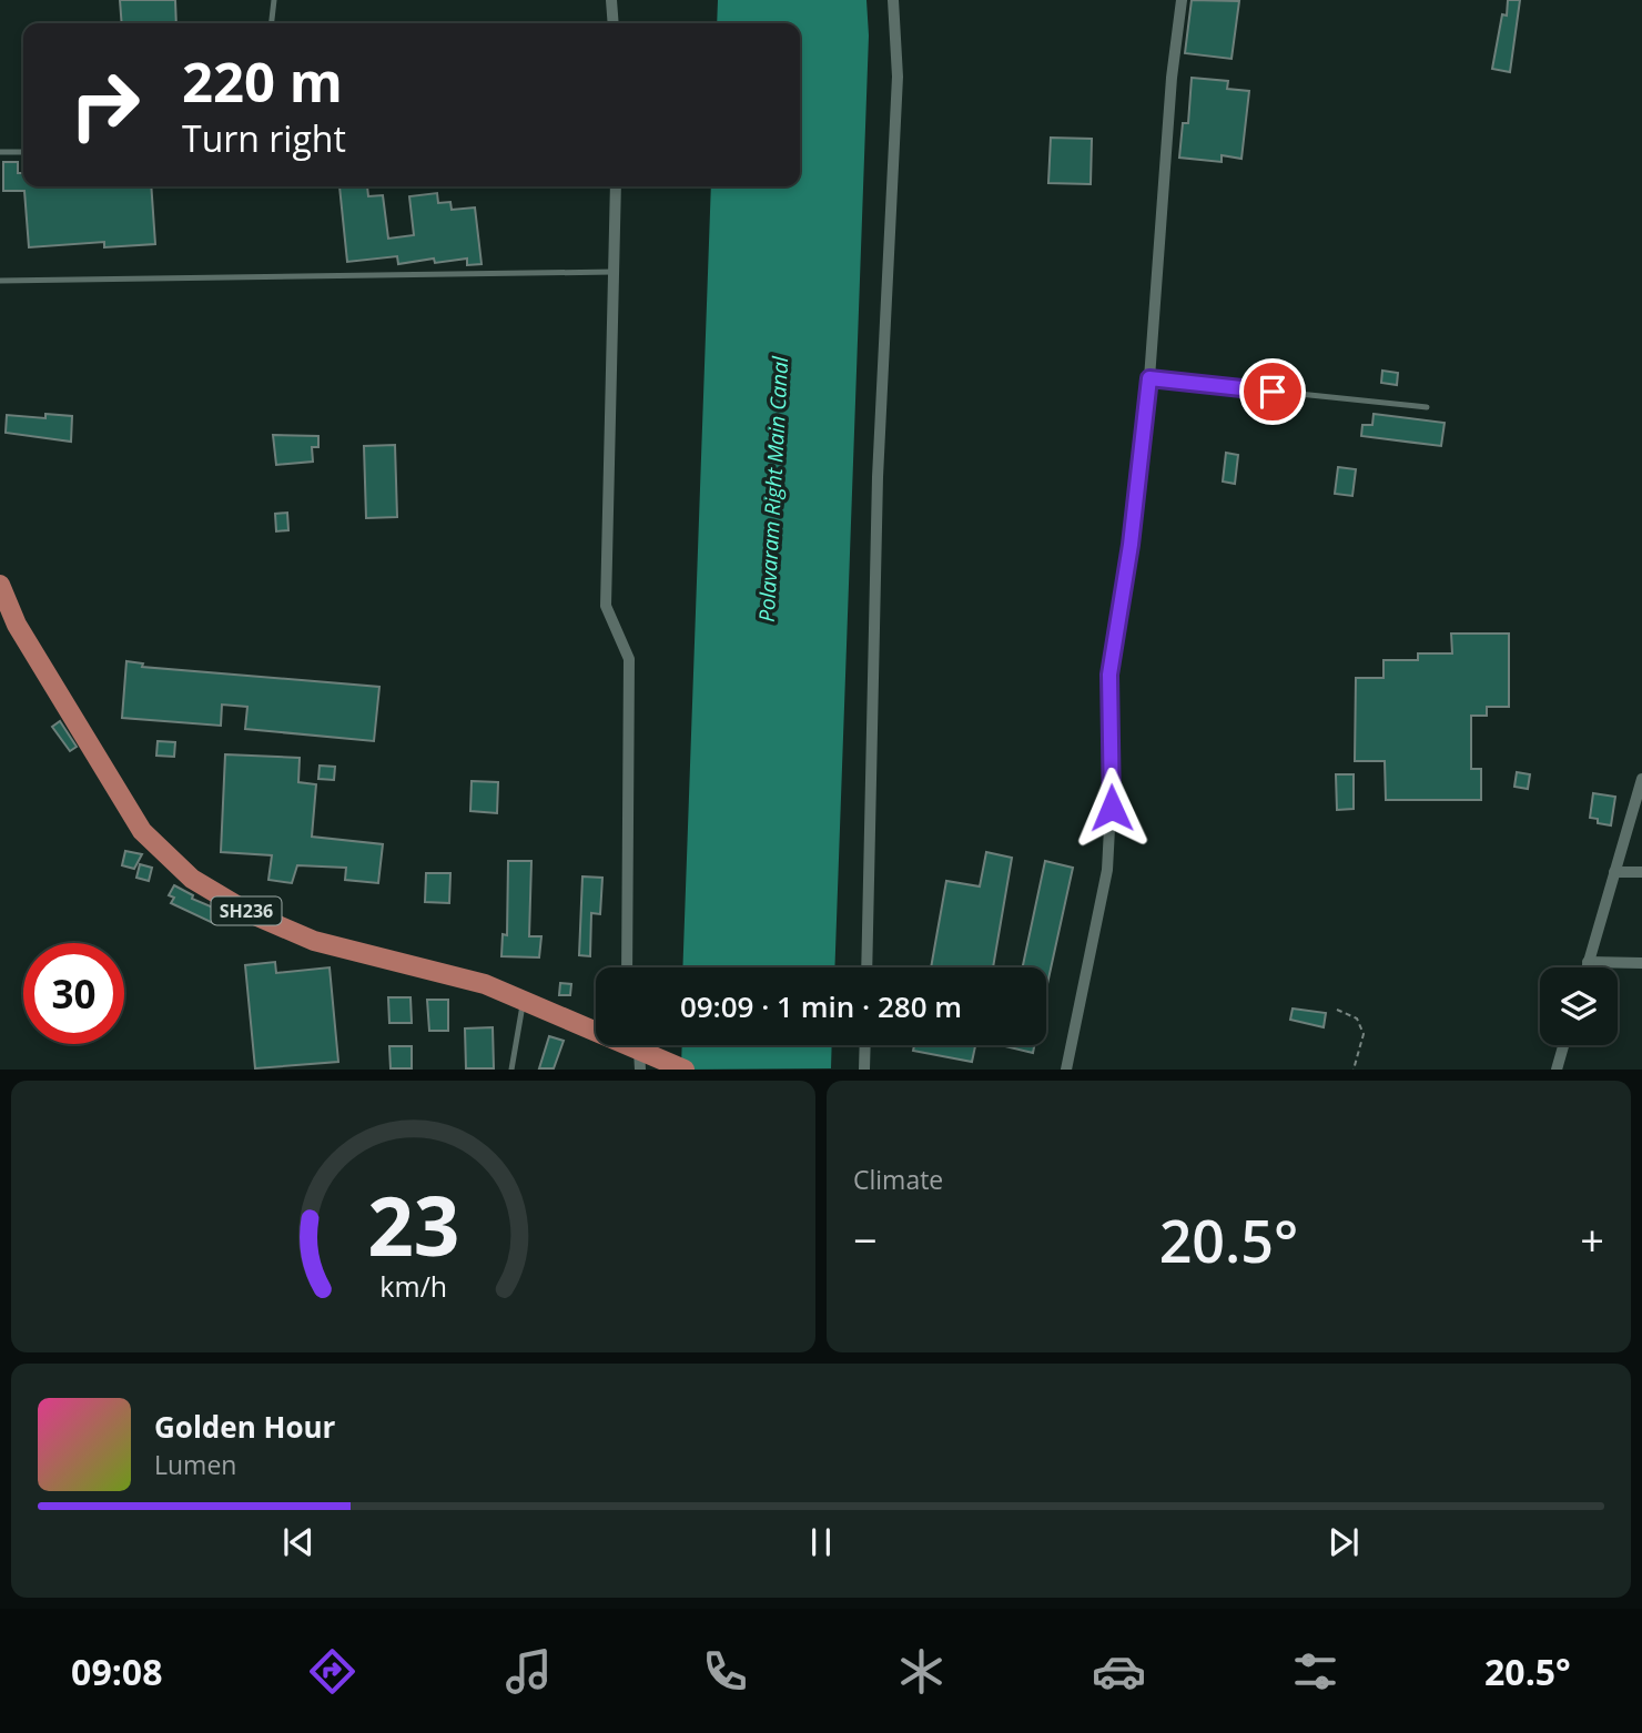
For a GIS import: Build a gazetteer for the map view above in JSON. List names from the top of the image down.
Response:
{
  "streets": {
    "main road": ["SH236"]
  },
  "water": ["Polavaram Right Main Canal"],
  "page": {
    "turn": ["220 m", "Turn right"],
    "limit": "30",
    "trip": "09:09 · 1 min · 280 m",
    "tile": "Climate",
    "heat": ["−", "20.5°", "+"],
    "song": ["Golden Hour", "Lumen"],
    "tabs": ["09:08", "20.5°"],
    "gauge": ["23", "km/h"]
  }
}
